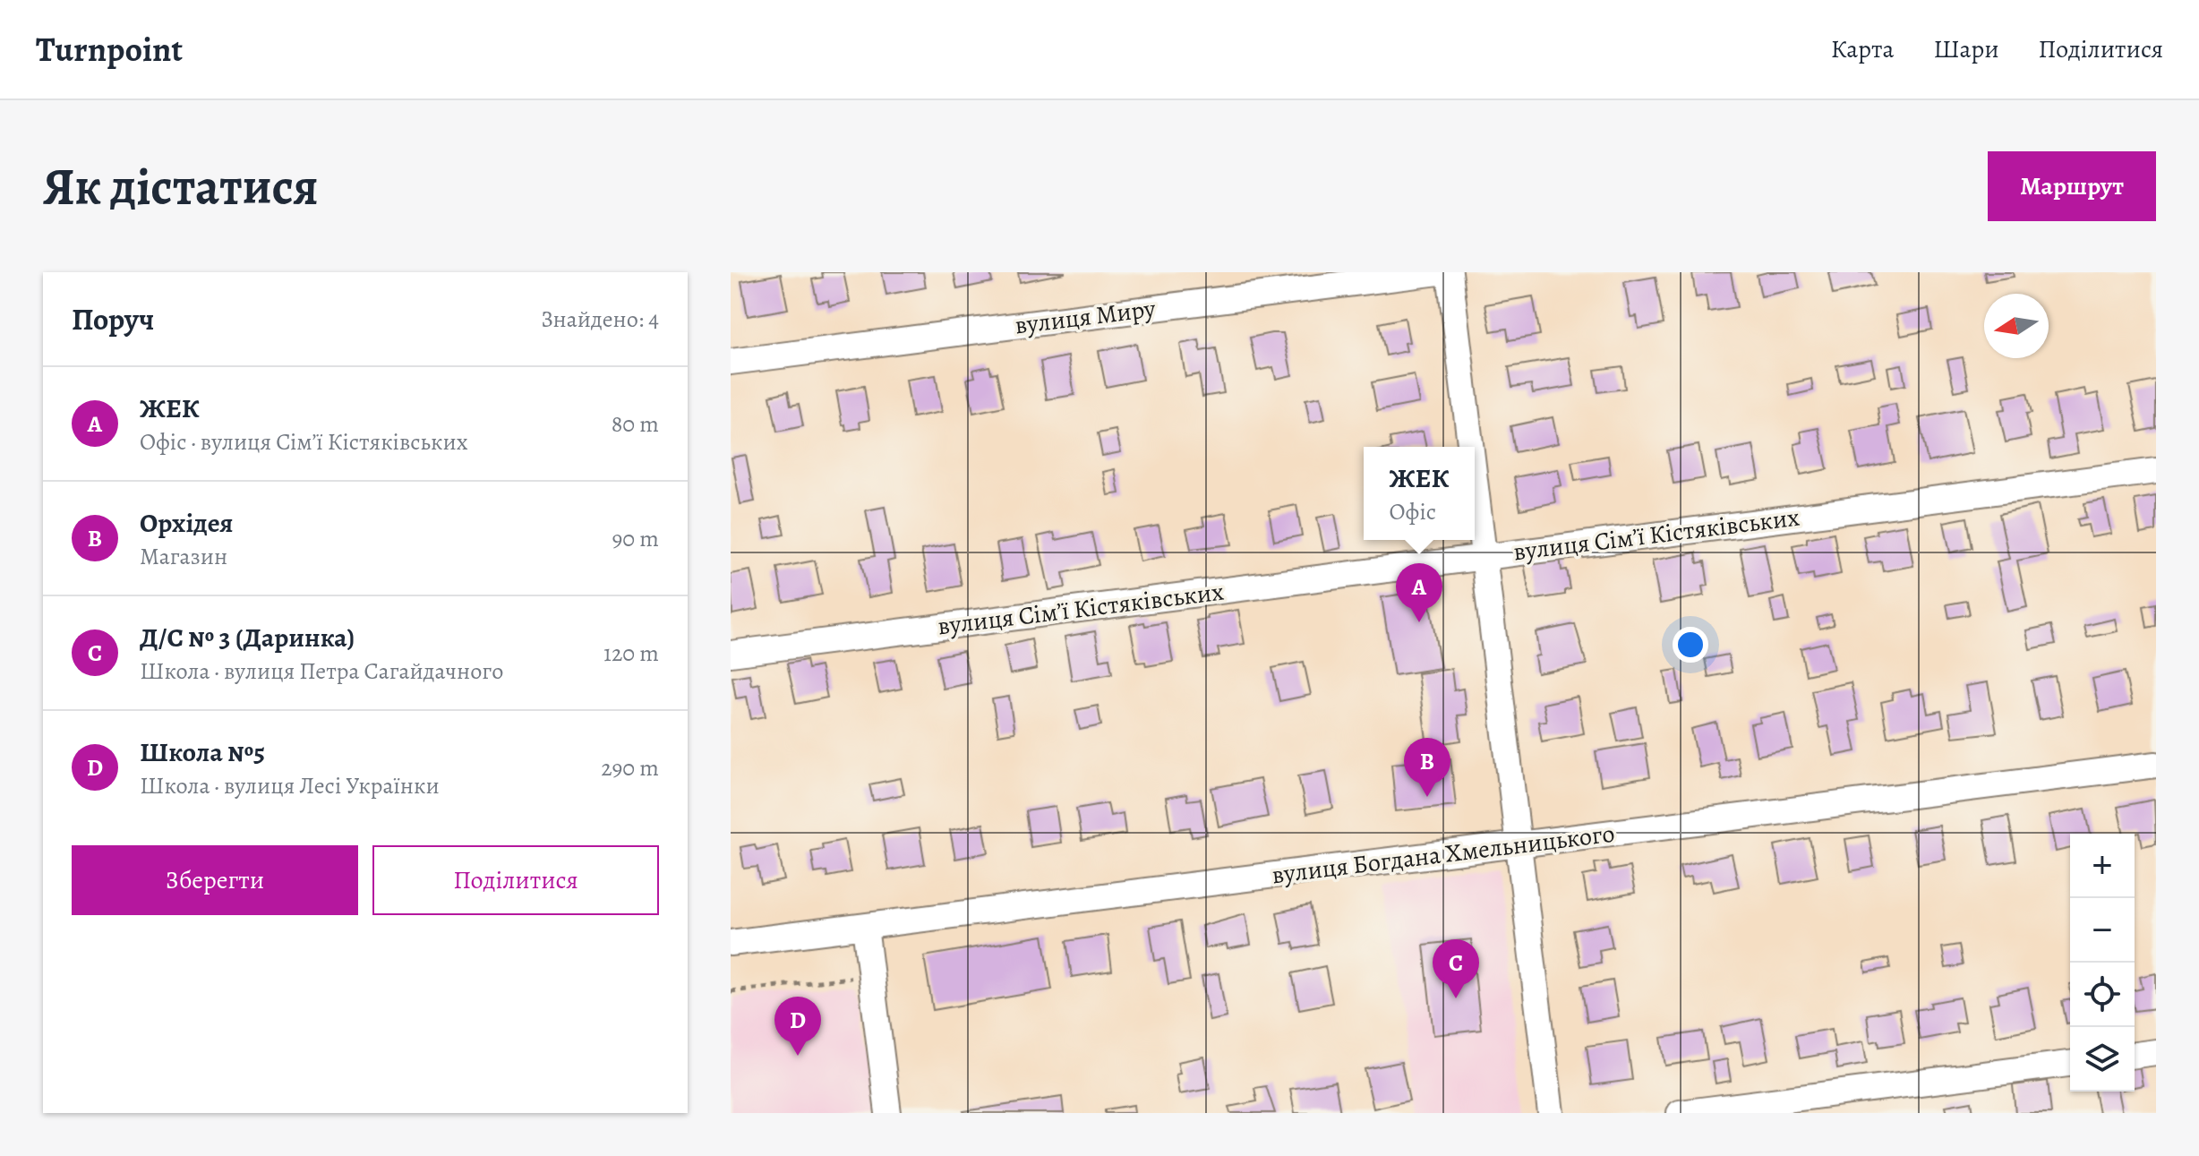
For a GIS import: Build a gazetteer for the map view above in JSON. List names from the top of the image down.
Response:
{
  "streets": {
    "street": ["вулиця Миру", "вулиця Сімʼї Кістяківських", "вулиця Богдана Хмельницького"]
  },
  "north": "left",
  "page": {
    "header": "Turnpoint",
    "nav": ["Карта", "Шари", "Поділитися"],
    "buttons": [
      "Маршрут",
      ["Зберегти", "Поділитися"]
    ],
    "title": "Як дістатися",
    "heading": ["Поруч", "Знайдено: 4"],
    "list": [
      {
        "mark": "A",
        "name": "ЖЕК",
        "note": "Офіс · вулиця Сімʼї Кістяківських",
        "value": "80 m"
      },
      {
        "mark": "B",
        "name": "Орхідея",
        "note": "Магазин",
        "value": "90 m"
      },
      {
        "mark": "C",
        "name": "Д/С № 3 (Даринка)",
        "note": "Школа · вулиця Петра Сагайдачного",
        "value": "120 m"
      },
      {
        "mark": "D",
        "name": "Школа №5",
        "note": "Школа · вулиця Лесі Українки",
        "value": "290 m"
      }
    ],
    "popup": ["ЖЕК", "Офіс"],
    "pins": [
      "A",
      "B",
      "C",
      "D"
    ],
    "map_buttons": ["+", "−"]
  }
}
